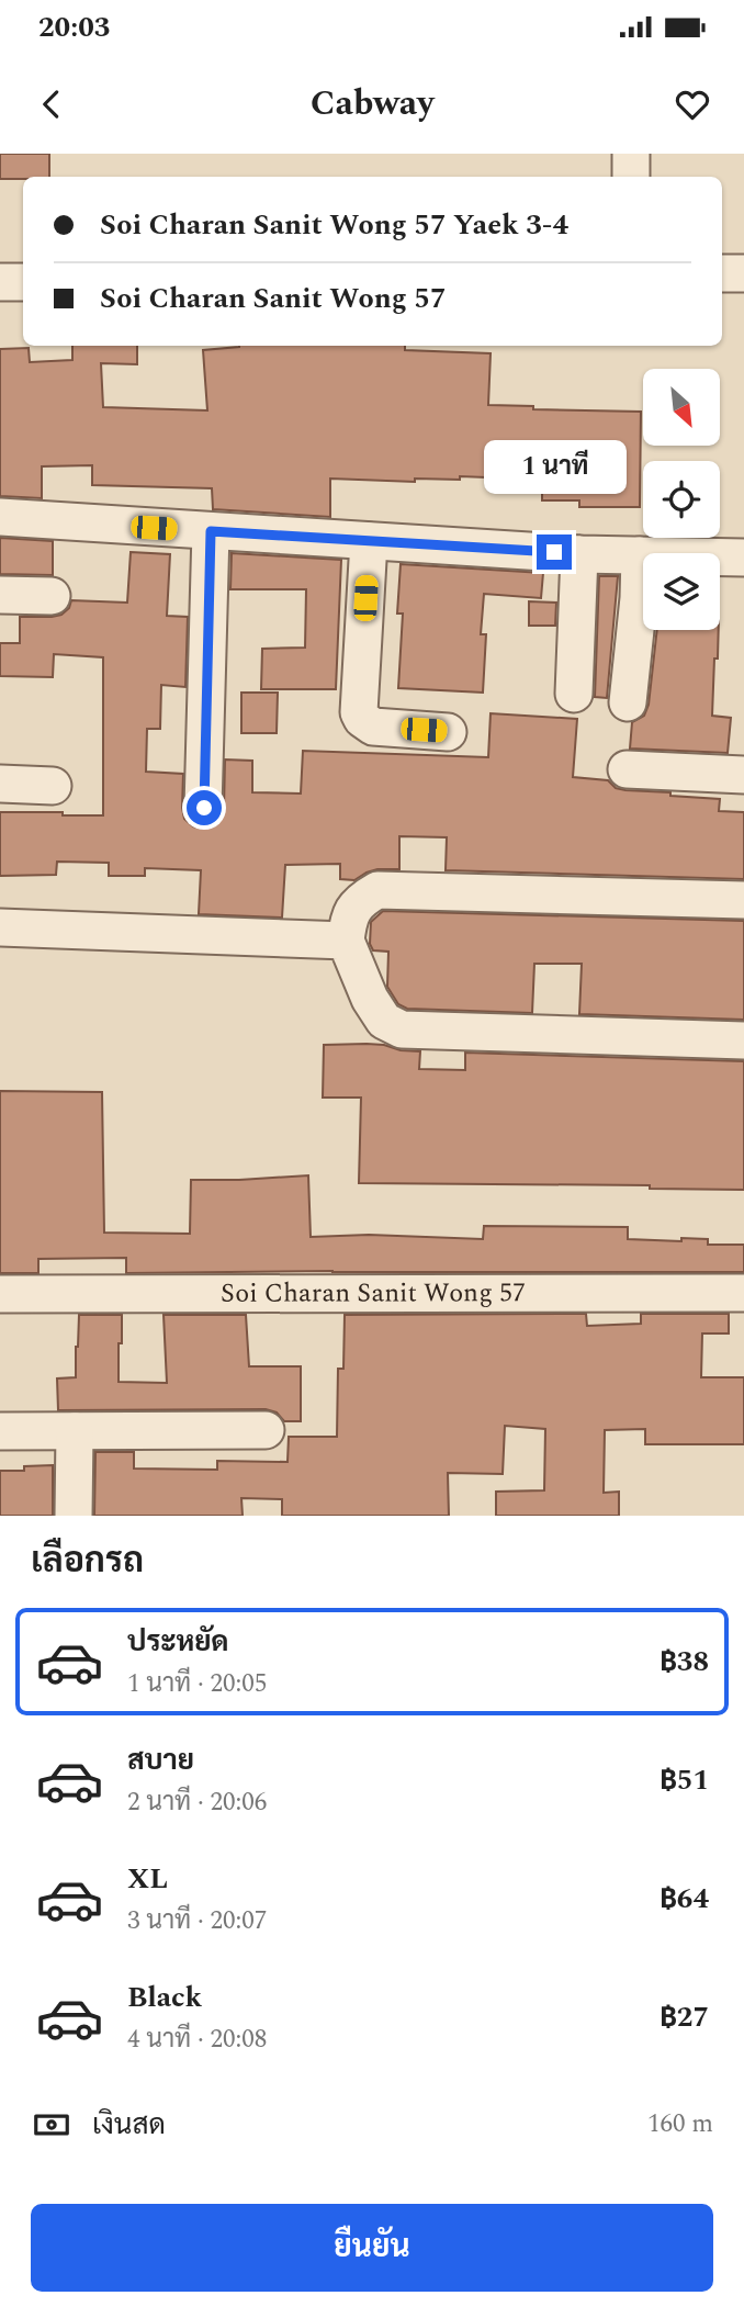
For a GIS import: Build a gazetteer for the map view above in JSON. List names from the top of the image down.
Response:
{
  "streets": {
    "street": ["Soi Charan Sanit Wong 57"]
  },
  "north": "bottom right",
  "page": {
    "status": "20:03",
    "header": "Cabway",
    "banner": ["Soi Charan Sanit Wong 57 Yaek 3-4", "Soi Charan Sanit Wong 57"],
    "bubble": "1 นาที",
    "heading": "เลือกรถ",
    "list": [
      {
        "name": "ประหยัด",
        "note": "1 นาที · 20:05",
        "value": "฿38"
      },
      {
        "name": "สบาย",
        "note": "2 นาที · 20:06",
        "value": "฿51"
      },
      {
        "name": "XL",
        "note": "3 นาที · 20:07",
        "value": "฿64"
      },
      {
        "name": "Black",
        "note": "4 นาที · 20:08",
        "value": "฿27"
      }
    ],
    "pay": ["เงินสด", "160 m"],
    "buttons": "ยืนยัน"
  }
}
